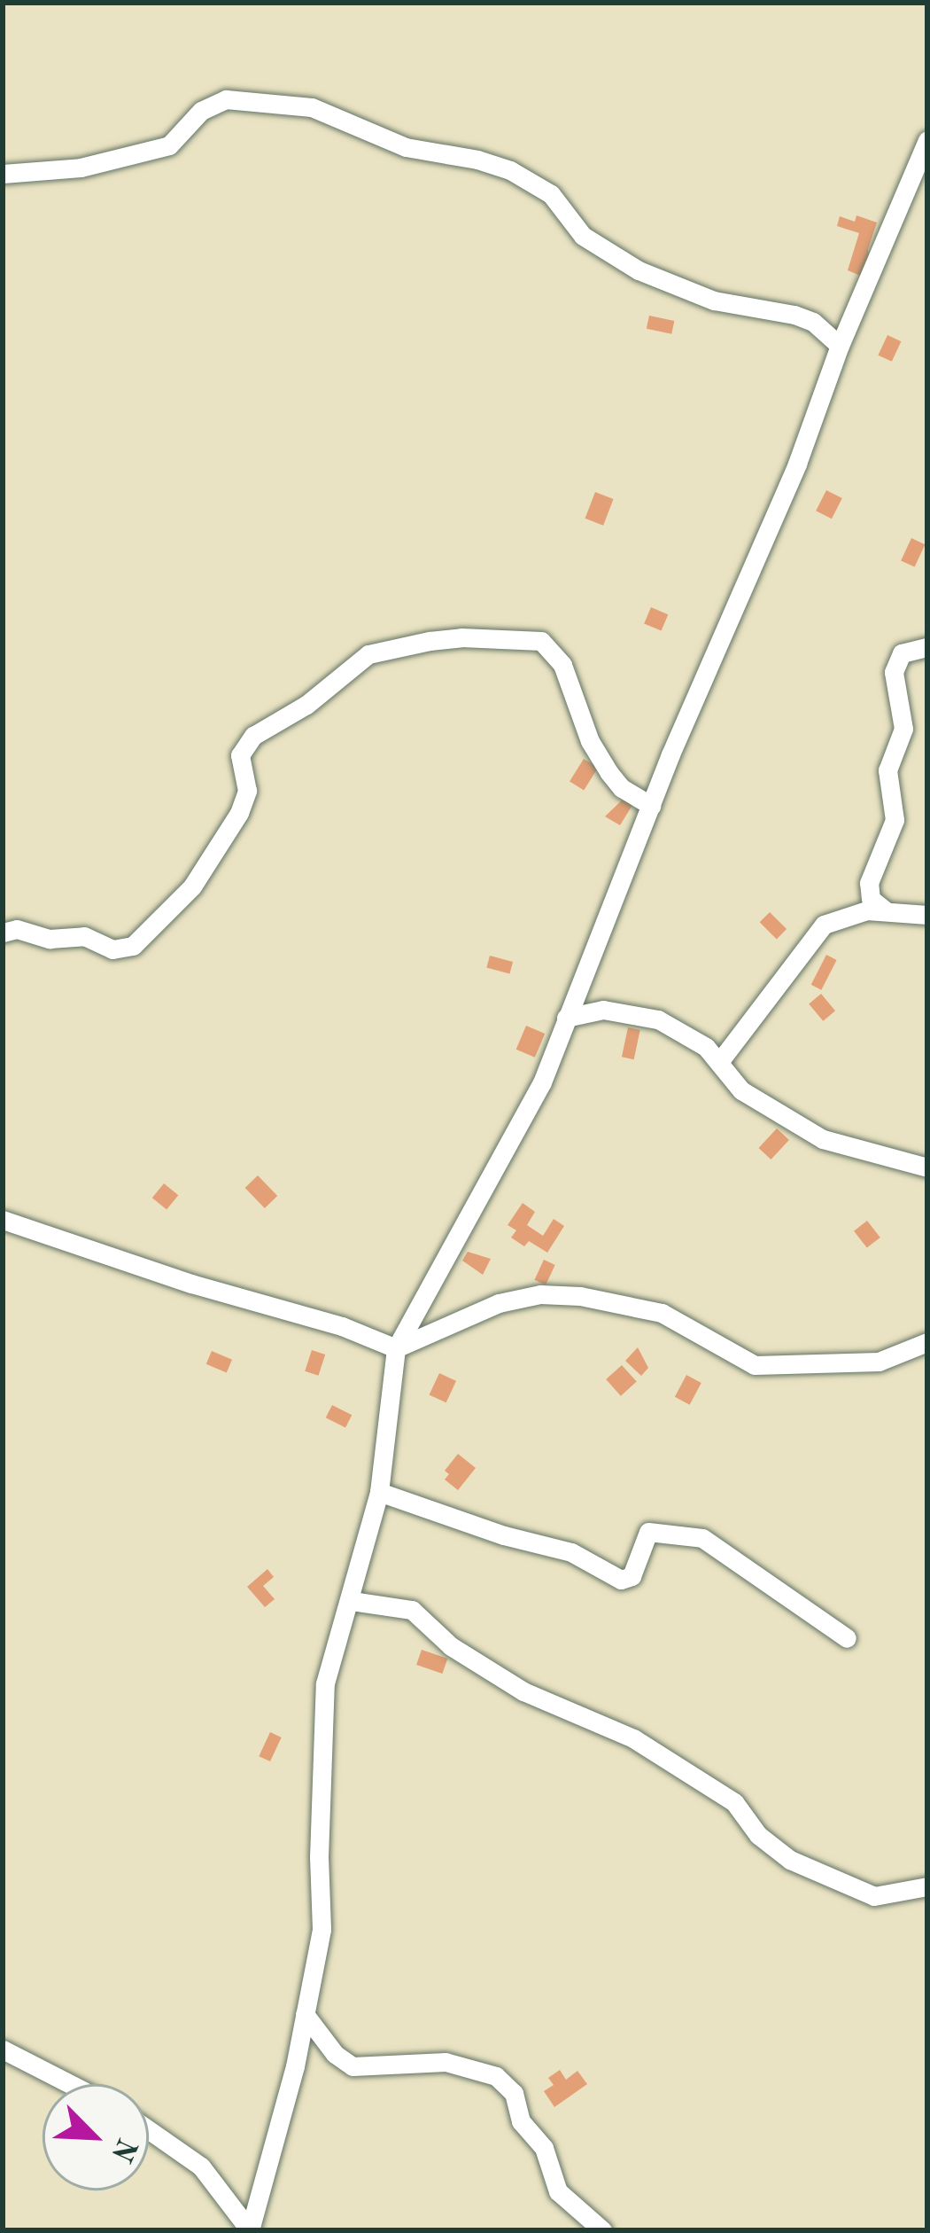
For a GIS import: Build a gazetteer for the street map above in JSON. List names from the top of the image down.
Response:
{
  "north": "bottom right"
}
